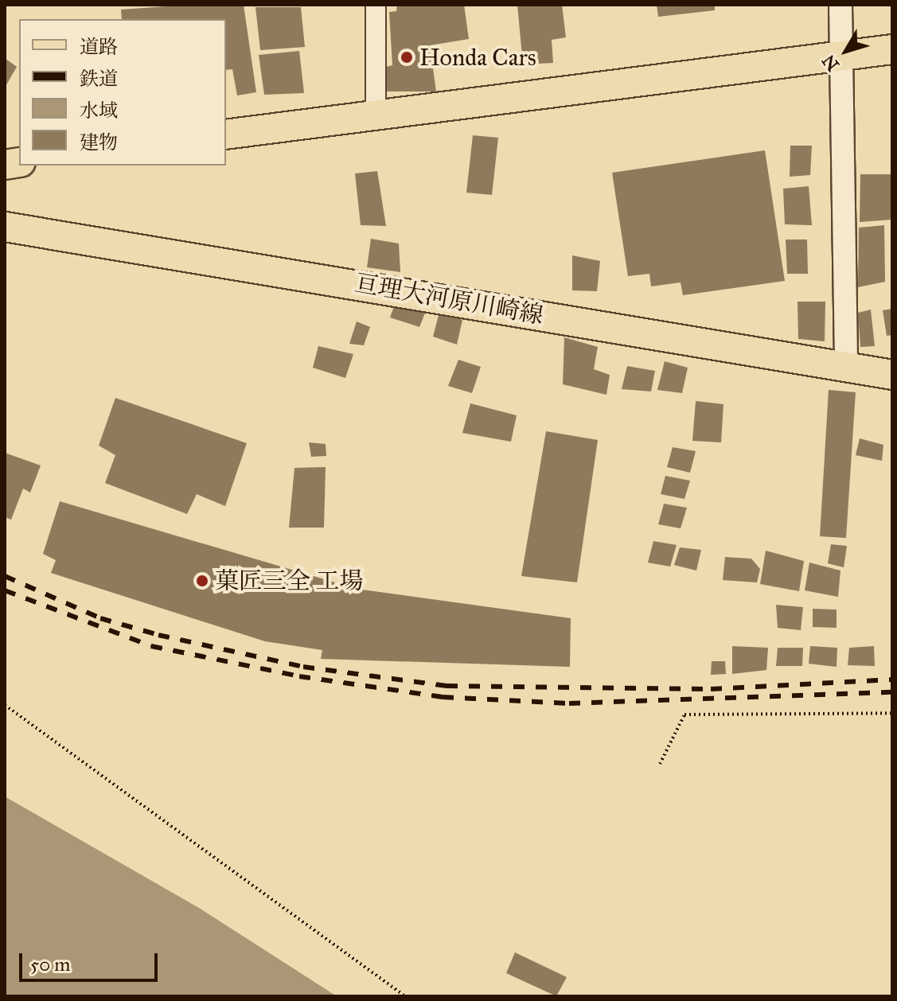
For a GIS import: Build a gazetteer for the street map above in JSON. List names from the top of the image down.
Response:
{
  "streets": {
    "main road": ["亘理大河原川崎線"]
  },
  "places": ["Honda Cars", "菓匠三全 工場"],
  "legend": [
    "道路",
    "鉄道",
    "水域",
    "建物"
  ],
  "scale_bar": "50 m",
  "north": "bottom left"
}
